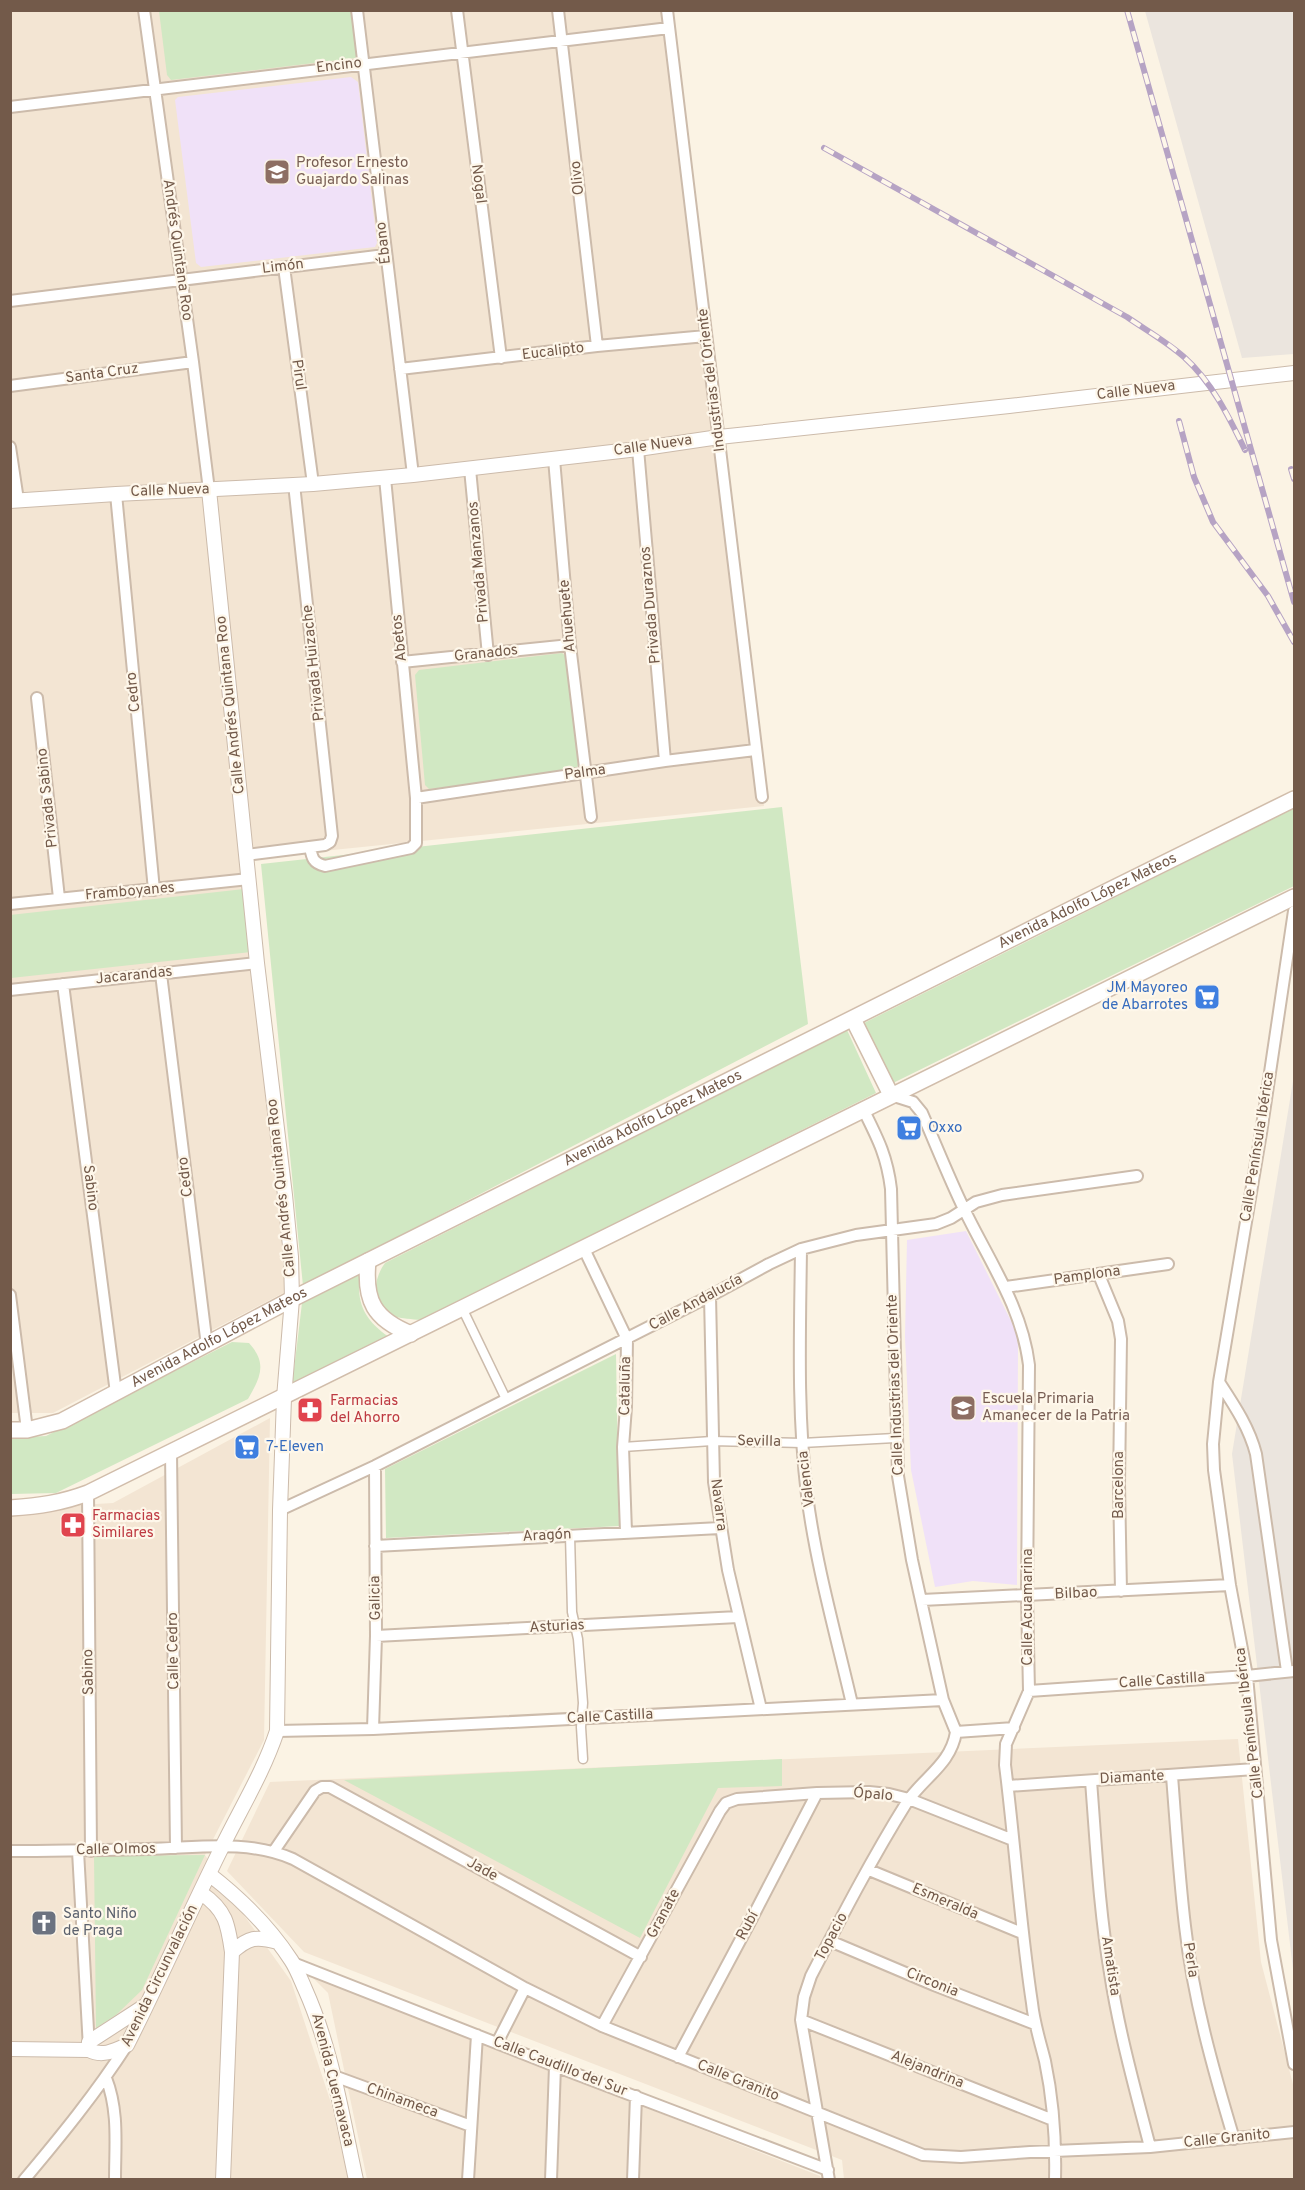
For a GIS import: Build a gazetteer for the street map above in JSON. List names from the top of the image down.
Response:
{
  "streets": {
    "main road": ["Avenida Adolfo López Mateos"],
    "street": [
      "Encino",
      "Olivo",
      "Nogal",
      "Ébano",
      "Andrés Quintana Roo",
      "Limón",
      "Eucalipto",
      "Santa Cruz",
      "Pirul",
      "Industrias del Oriente",
      "Calle Nueva",
      "Privada Manzanos",
      "Privada Duraznos",
      "Ahuehuete",
      "Abetos",
      "Granados",
      "Privada Huizache",
      "Cedro",
      "Calle Andrés Quintana Roo",
      "Palma",
      "Privada Sabino",
      "Framboyanes",
      "Jacarandas",
      "Calle Península Ibérica",
      "Sabino",
      "Pamplona",
      "Calle Andalucía",
      "Calle Industrias del Oriente",
      "Cataluña",
      "Sevilla",
      "Valencia",
      "Barcelona",
      "Navarra",
      "Aragón",
      "Bilbao",
      "Galicia",
      "Calle Acuamarina",
      "Asturias",
      "Calle Cedro",
      "Calle Castilla",
      "Diamante",
      "Ópalo",
      "Calle Olmos",
      "Jade",
      "Esmeralda",
      "Granate",
      "Rubí",
      "Topacio",
      "Perla",
      "Amatista",
      "Avenida Circunvalación",
      "Circonia",
      "Calle Caudillo del Sur",
      "Alejandrina",
      "Avenida Cuernavaca",
      "Calle Granito",
      "Chinameca"
    ]
  },
  "crossings": [
    ["Encino", "Olivo"],
    ["Encino", "Nogal"],
    ["Encino", "Ébano"],
    ["Encino", "Andrés Quintana Roo"],
    ["Encino", "Industrias del Oriente"],
    ["Olivo", "Eucalipto"],
    ["Nogal", "Eucalipto"],
    ["Ébano", "Limón"],
    ["Ébano", "Eucalipto"],
    ["Ébano", "Calle Nueva"],
    ["Andrés Quintana Roo", "Limón"],
    ["Andrés Quintana Roo", "Santa Cruz"],
    ["Andrés Quintana Roo", "Calle Nueva"],
    ["Andrés Quintana Roo", "Calle Andrés Quintana Roo"],
    ["Limón", "Pirul"],
    ["Eucalipto", "Industrias del Oriente"],
    ["Pirul", "Calle Nueva"],
    ["Industrias del Oriente", "Calle Nueva"],
    ["Industrias del Oriente", "Palma"],
    ["Calle Nueva", "Privada Manzanos"],
    ["Calle Nueva", "Privada Duraznos"],
    ["Calle Nueva", "Ahuehuete"],
    ["Calle Nueva", "Abetos"],
    ["Calle Nueva", "Privada Huizache"],
    ["Calle Nueva", "Cedro"],
    ["Calle Nueva", "Calle Andrés Quintana Roo"],
    ["Privada Manzanos", "Granados"],
    ["Privada Duraznos", "Palma"],
    ["Ahuehuete", "Granados"],
    ["Ahuehuete", "Palma"],
    ["Abetos", "Granados"],
    ["Abetos", "Privada Huizache"],
    ["Abetos", "Palma"],
    ["Cedro", "Framboyanes"],
    ["Cedro", "Avenida Adolfo López Mateos"],
    ["Cedro", "Jacarandas"],
    ["Calle Andrés Quintana Roo", "Framboyanes"],
    ["Calle Andrés Quintana Roo", "Avenida Adolfo López Mateos"],
    ["Calle Andrés Quintana Roo", "Jacarandas"],
    ["Calle Andrés Quintana Roo", "Calle Andalucía"],
    ["Calle Andrés Quintana Roo", "Calle Castilla"],
    ["Calle Andrés Quintana Roo", "Calle Olmos"],
    ["Calle Andrés Quintana Roo", "Avenida Circunvalación"],
    ["Calle Andrés Quintana Roo", "Avenida Cuernavaca"],
    ["Calle Andrés Quintana Roo", "Calle Granito"],
    ["Privada Sabino", "Framboyanes"],
    ["Avenida Adolfo López Mateos", "Sabino"],
    ["Jacarandas", "Sabino"],
    ["Calle Península Ibérica", "Bilbao"],
    ["Calle Península Ibérica", "Calle Castilla"],
    ["Calle Península Ibérica", "Diamante"],
    ["Sabino", "Calle Olmos"],
    ["Pamplona", "Barcelona"],
    ["Pamplona", "Calle Acuamarina"],
    ["Calle Andalucía", "Calle Industrias del Oriente"],
    ["Calle Andalucía", "Cataluña"],
    ["Calle Andalucía", "Valencia"],
    ["Calle Andalucía", "Navarra"],
    ["Calle Andalucía", "Galicia"],
    ["Calle Andalucía", "Calle Acuamarina"],
    ["Calle Industrias del Oriente", "Sevilla"],
    ["Calle Industrias del Oriente", "Bilbao"],
    ["Calle Industrias del Oriente", "Calle Castilla"],
    ["Calle Industrias del Oriente", "Topacio"],
    ["Cataluña", "Sevilla"],
    ["Cataluña", "Aragón"],
    ["Sevilla", "Valencia"],
    ["Sevilla", "Navarra"],
    ["Valencia", "Calle Castilla"],
    ["Barcelona", "Bilbao"],
    ["Navarra", "Aragón"],
    ["Navarra", "Asturias"],
    ["Navarra", "Calle Castilla"],
    ["Aragón", "Galicia"],
    ["Bilbao", "Calle Acuamarina"],
    ["Galicia", "Asturias"],
    ["Galicia", "Calle Castilla"],
    ["Calle Acuamarina", "Calle Castilla"],
    ["Calle Acuamarina", "Diamante"],
    ["Calle Acuamarina", "Ópalo"],
    ["Calle Acuamarina", "Esmeralda"],
    ["Calle Acuamarina", "Circonia"],
    ["Calle Acuamarina", "Alejandrina"],
    ["Calle Acuamarina", "Calle Granito"],
    ["Calle Cedro", "Calle Olmos"],
    ["Diamante", "Perla"],
    ["Diamante", "Amatista"],
    ["Ópalo", "Granate"],
    ["Ópalo", "Rubí"],
    ["Ópalo", "Topacio"],
    ["Calle Olmos", "Calle Granito"],
    ["Jade", "Granate"],
    ["Jade", "Calle Granito"],
    ["Esmeralda", "Topacio"],
    ["Granate", "Calle Granito"],
    ["Rubí", "Calle Granito"],
    ["Topacio", "Circonia"],
    ["Topacio", "Calle Caudillo del Sur"],
    ["Topacio", "Alejandrina"],
    ["Topacio", "Calle Granito"],
    ["Perla", "Calle Granito"],
    ["Amatista", "Calle Granito"],
    ["Calle Caudillo del Sur", "Avenida Cuernavaca"],
    ["Avenida Cuernavaca", "Chinameca"]
  ],
  "places": {
    "school or university": ["Profesor Ernesto Guajardo Salinas", "Escuela Primaria Amanecer de la Patria"],
    "supermarket": ["JM Mayoreo de Abarrotes", "Oxxo", "7-Eleven"],
    "pharmacy": ["Farmacias del Ahorro", "Farmacias Similares"],
    "church": ["Santo Niño de Praga"]
  }
}
